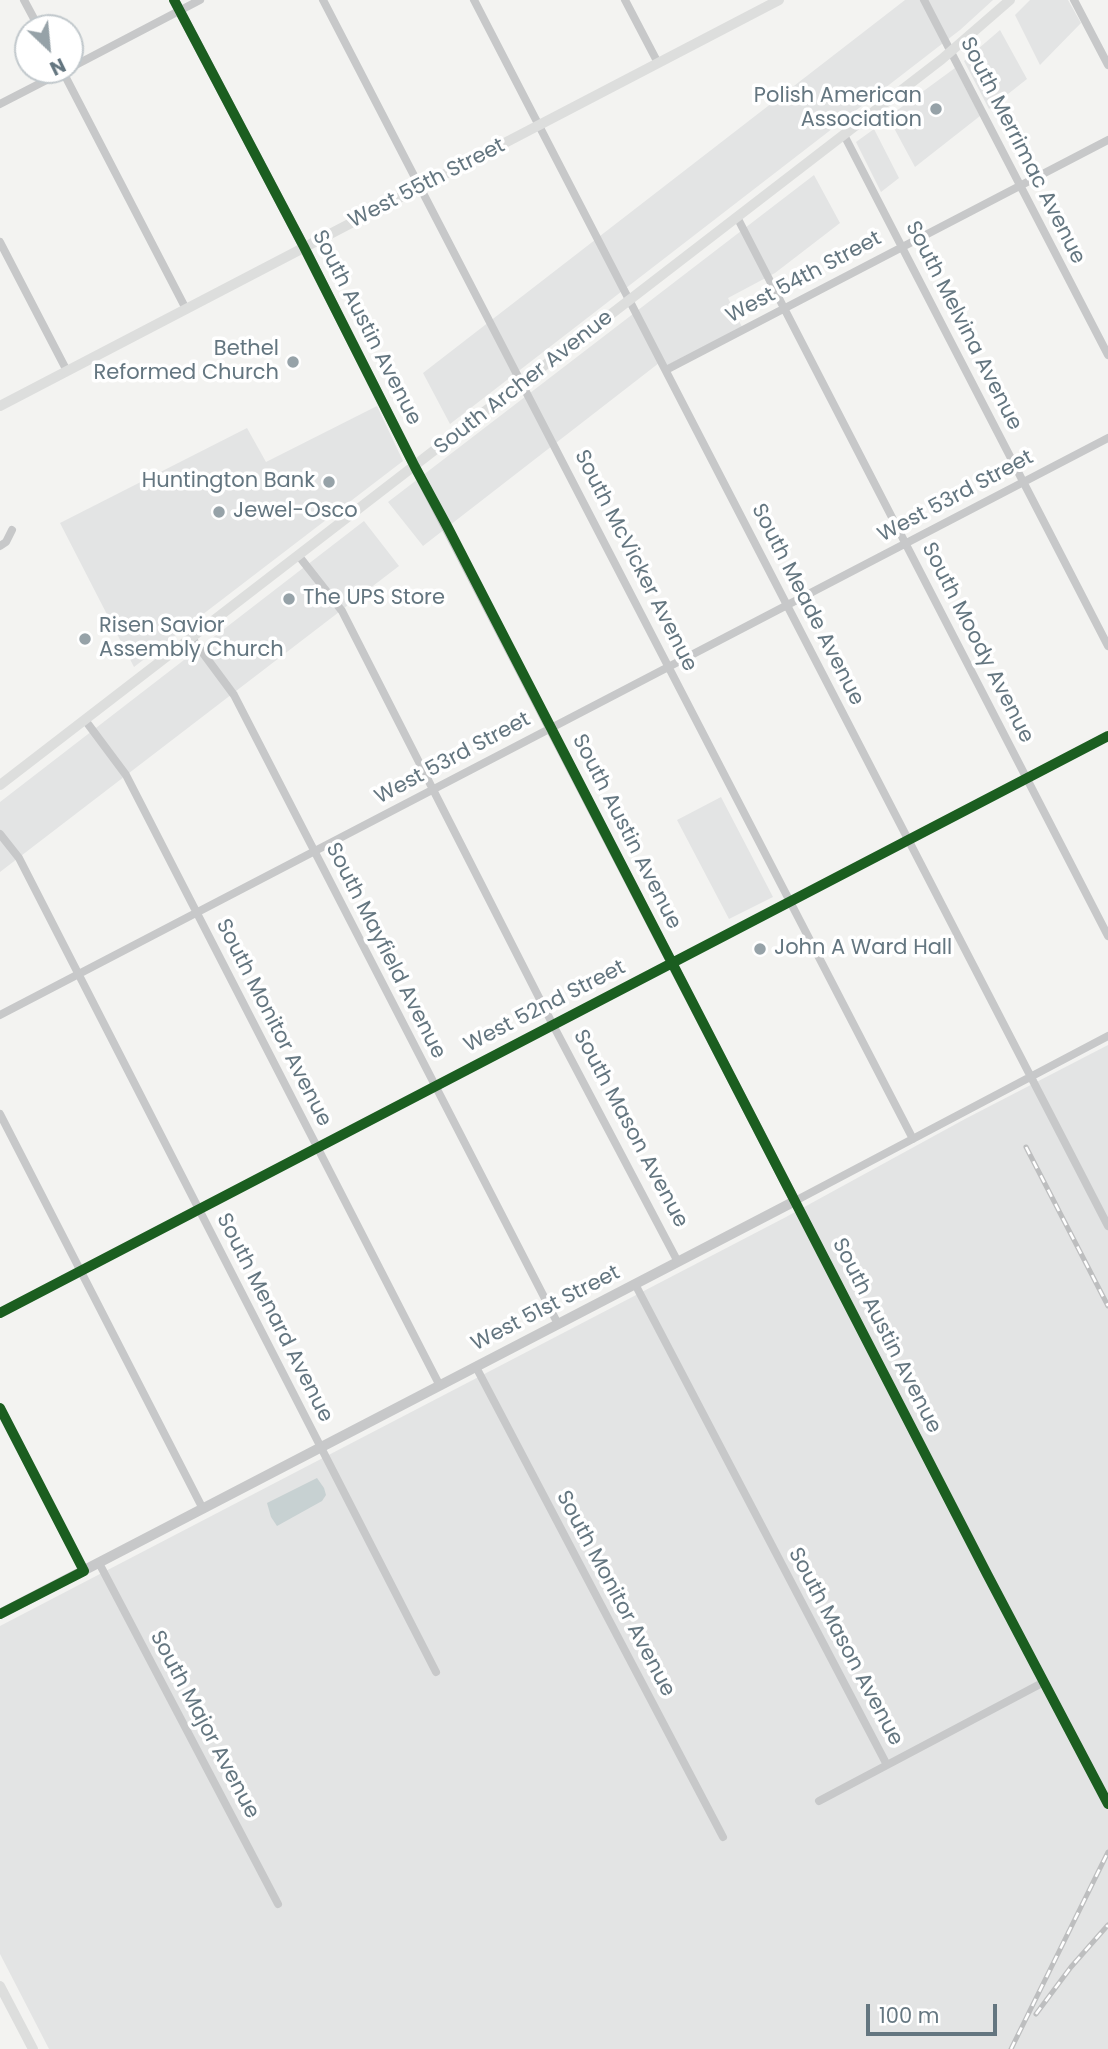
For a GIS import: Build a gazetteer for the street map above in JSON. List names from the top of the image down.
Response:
{
  "streets": {
    "main road": ["West 55th Street", "South Archer Avenue"],
    "street": [
      "South Merrimac Avenue",
      "West 54th Street",
      "South Melvina Avenue",
      "South Austin Avenue",
      "West 53rd Street",
      "South McVicker Avenue",
      "South Meade Avenue",
      "South Moody Avenue",
      "South Mayfield Avenue",
      "West 52nd Street",
      "South Monitor Avenue",
      "South Mason Avenue",
      "West 51st Street",
      "South Menard Avenue",
      "South Major Avenue"
    ]
  },
  "crossings": [
    ["South Merrimac Avenue", "West 54th Street"],
    ["South Merrimac Avenue", "South Archer Avenue"],
    ["West 55th Street", "South Austin Avenue"],
    ["West 55th Street", "South McVicker Avenue"],
    ["West 55th Street", "South Meade Avenue"],
    ["West 54th Street", "South Melvina Avenue"],
    ["West 54th Street", "South Meade Avenue"],
    ["West 54th Street", "South Moody Avenue"],
    ["South Melvina Avenue", "South Archer Avenue"],
    ["South Melvina Avenue", "West 53rd Street"],
    ["South Austin Avenue", "South Archer Avenue"],
    ["South Austin Avenue", "West 53rd Street"],
    ["South Austin Avenue", "West 52nd Street"],
    ["South Austin Avenue", "West 51st Street"],
    ["South Archer Avenue", "South McVicker Avenue"],
    ["South Archer Avenue", "South Meade Avenue"],
    ["South Archer Avenue", "South Moody Avenue"],
    ["South Archer Avenue", "South Mayfield Avenue"],
    ["South Archer Avenue", "South Monitor Avenue"],
    ["South Archer Avenue", "South Mason Avenue"],
    ["West 53rd Street", "South McVicker Avenue"],
    ["West 53rd Street", "South Meade Avenue"],
    ["West 53rd Street", "South Moody Avenue"],
    ["West 53rd Street", "South Mayfield Avenue"],
    ["West 53rd Street", "South Monitor Avenue"],
    ["West 53rd Street", "South Mason Avenue"],
    ["West 53rd Street", "South Menard Avenue"],
    ["South McVicker Avenue", "West 52nd Street"],
    ["South McVicker Avenue", "West 51st Street"],
    ["South Meade Avenue", "West 52nd Street"],
    ["South Meade Avenue", "West 51st Street"],
    ["South Moody Avenue", "West 52nd Street"],
    ["South Mayfield Avenue", "West 52nd Street"],
    ["South Mayfield Avenue", "West 51st Street"],
    ["West 52nd Street", "South Monitor Avenue"],
    ["West 52nd Street", "South Mason Avenue"],
    ["West 52nd Street", "South Menard Avenue"],
    ["South Monitor Avenue", "West 51st Street"],
    ["South Mason Avenue", "West 51st Street"],
    ["West 51st Street", "South Menard Avenue"],
    ["West 51st Street", "South Major Avenue"]
  ],
  "places": [
    "Polish American Association",
    "Bethel Reformed Church",
    "Huntington Bank",
    "Jewel-Osco",
    "The UPS Store",
    "Risen Savior Assembly Church",
    "John A Ward Hall"
  ],
  "scale_bar": "100 m",
  "north": "bottom right"
}
